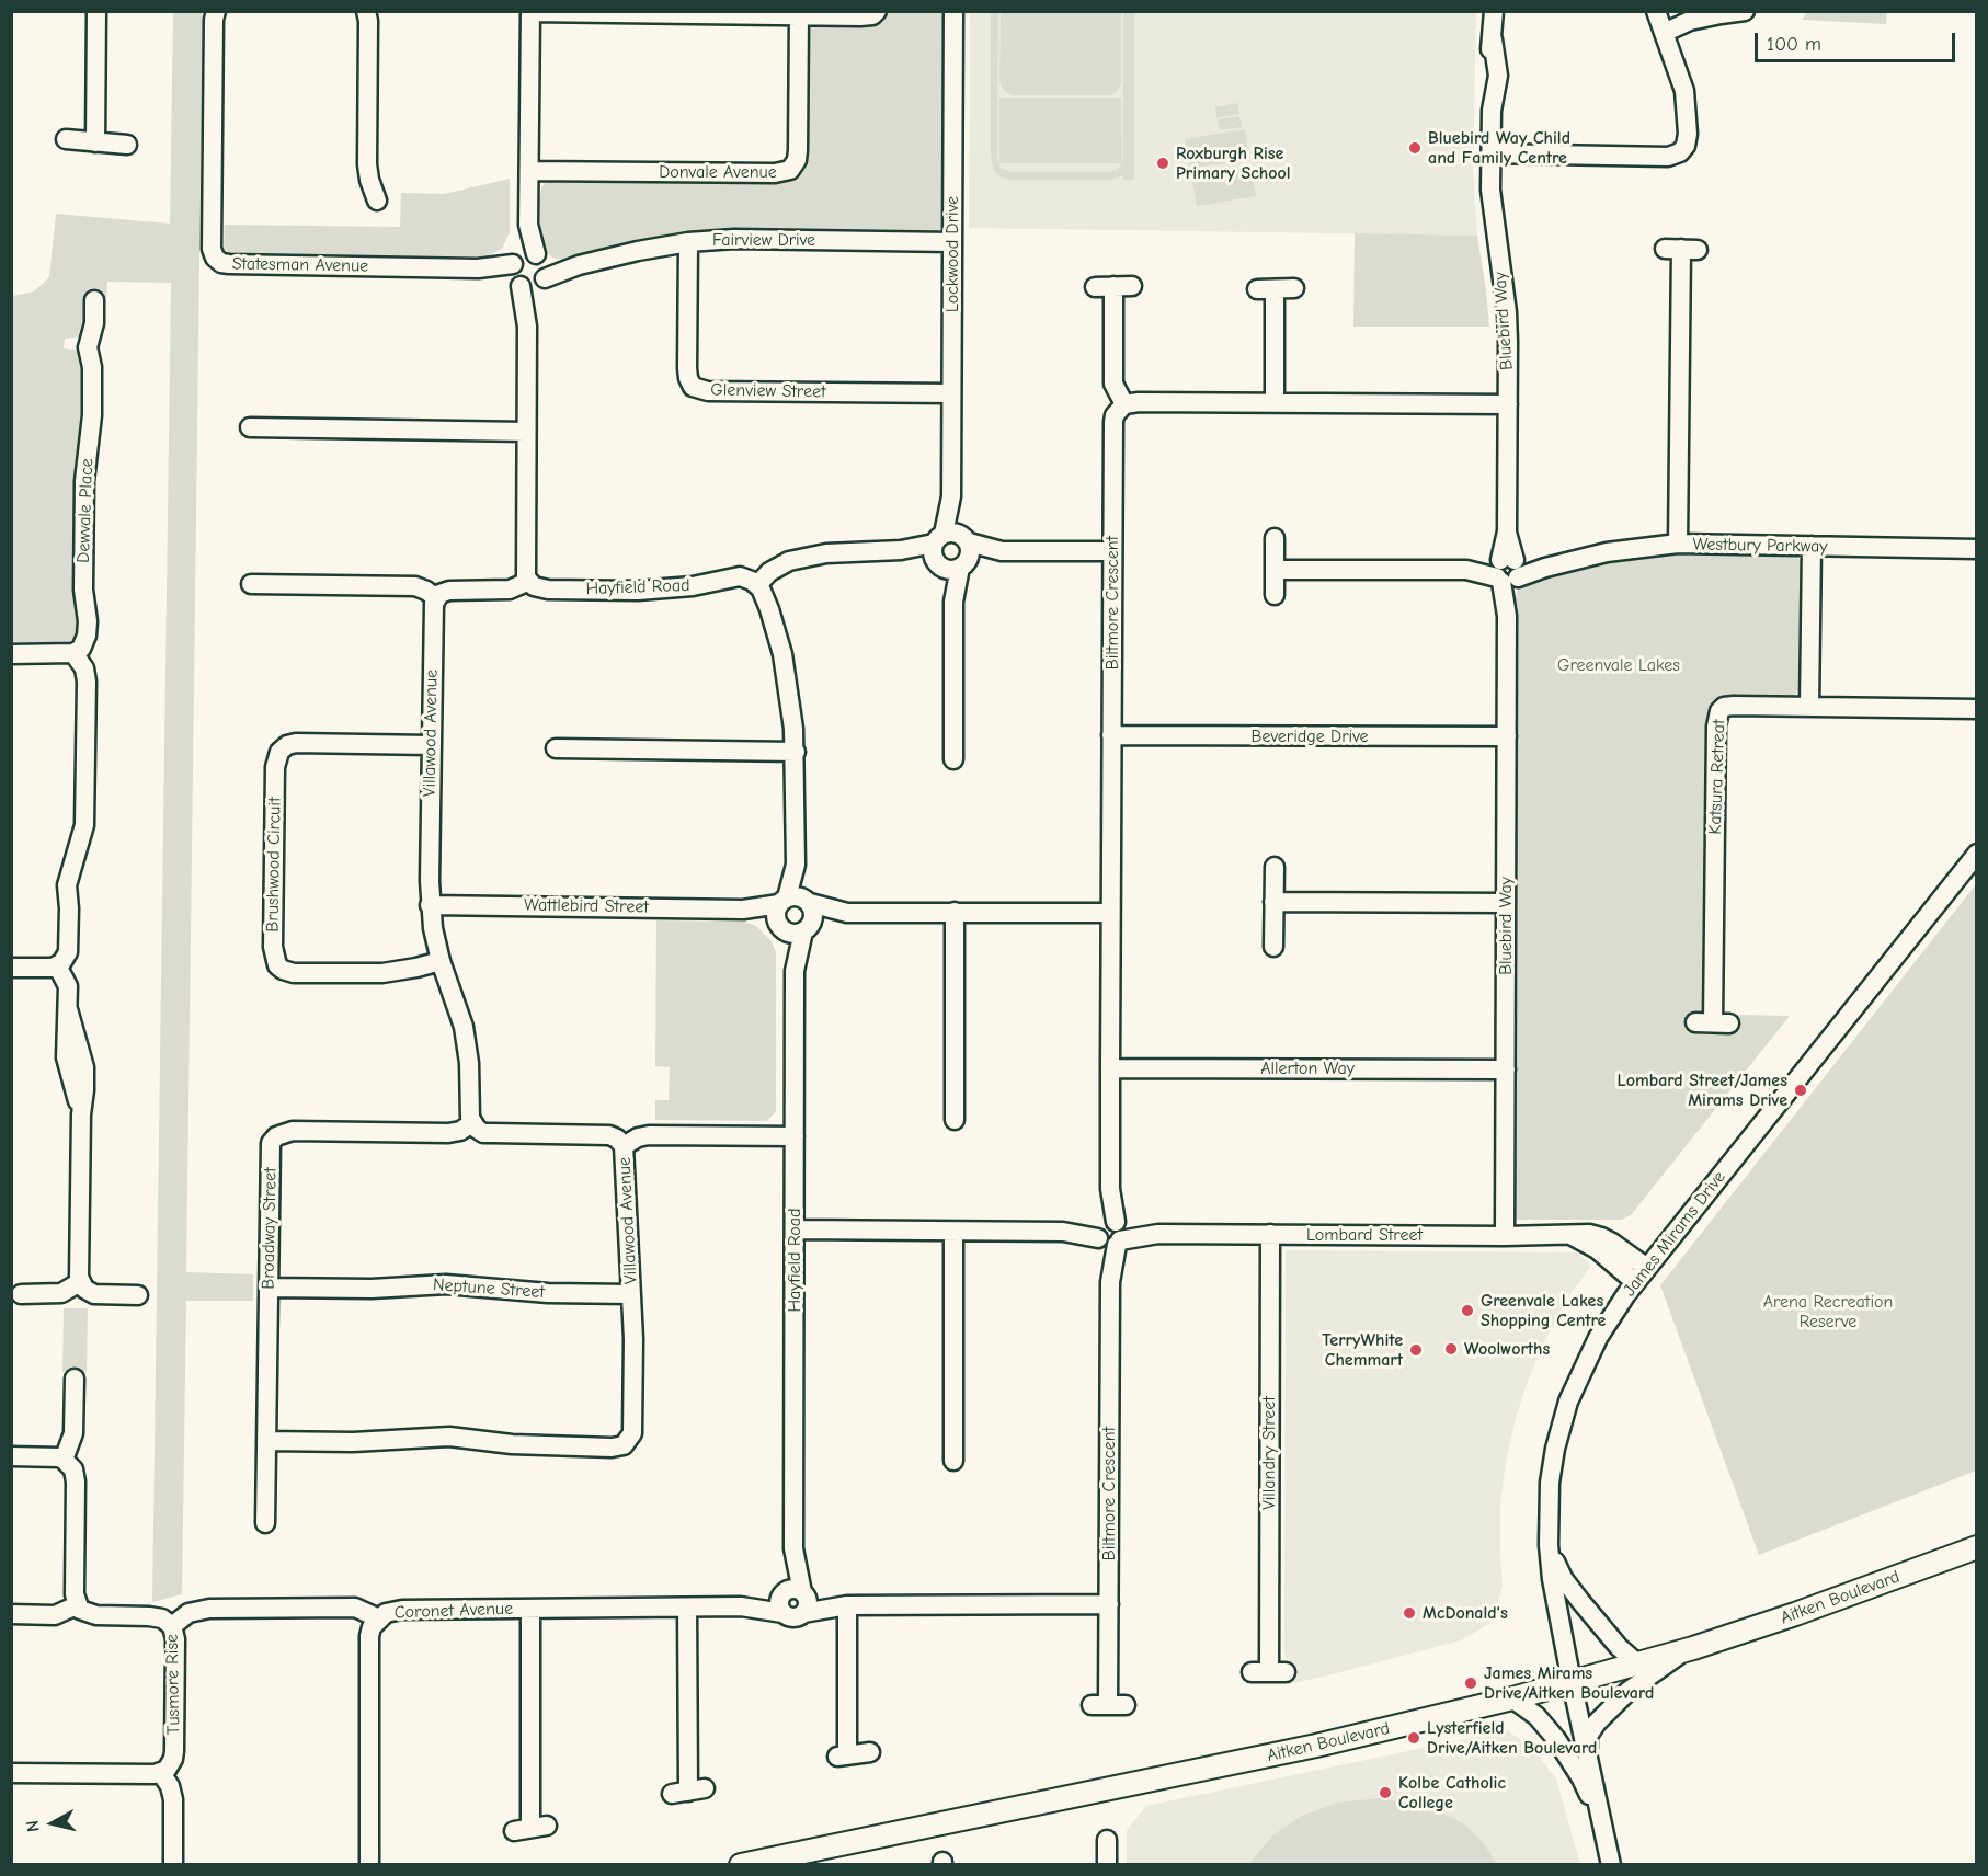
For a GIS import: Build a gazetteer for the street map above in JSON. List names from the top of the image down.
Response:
{
  "streets": {
    "main road": ["Aitken Boulevard"],
    "street": [
      "Donvale Avenue",
      "Fairview Drive",
      "Lockwood Drive",
      "Statesman Avenue",
      "Bluebird Way",
      "Glenview Street",
      "Dewvale Place",
      "Westbury Parkway",
      "Hayfield Road",
      "Biltmore Crescent",
      "Villawood Avenue",
      "Beveridge Drive",
      "Katsura Retreat",
      "Brushwood Circuit",
      "Wattlebird Street",
      "Allerton Way",
      "Broadway Street",
      "James Mirams Drive",
      "Lombard Street",
      "Neptune Street",
      "Villandry Street",
      "Coronet Avenue",
      "Tusmore Rise"
    ]
  },
  "crossings": [
    ["Fairview Drive", "Lockwood Drive"],
    ["Fairview Drive", "Statesman Avenue"],
    ["Fairview Drive", "Glenview Street"],
    ["Lockwood Drive", "Glenview Street"],
    ["Bluebird Way", "Westbury Parkway"],
    ["Bluebird Way", "Beveridge Drive"],
    ["Bluebird Way", "Allerton Way"],
    ["Bluebird Way", "Lombard Street"],
    ["Hayfield Road", "Wattlebird Street"],
    ["Hayfield Road", "Lombard Street"],
    ["Hayfield Road", "Coronet Avenue"],
    ["Biltmore Crescent", "Beveridge Drive"],
    ["Biltmore Crescent", "Wattlebird Street"],
    ["Biltmore Crescent", "Allerton Way"],
    ["Biltmore Crescent", "Lombard Street"],
    ["Villawood Avenue", "Brushwood Circuit"],
    ["Villawood Avenue", "Wattlebird Street"],
    ["Villawood Avenue", "Broadway Street"],
    ["Villawood Avenue", "Neptune Street"],
    ["Broadway Street", "Neptune Street"],
    ["James Mirams Drive", "Lombard Street"],
    ["James Mirams Drive", "Aitken Boulevard"],
    ["Lombard Street", "Villandry Street"]
  ],
  "parks": ["Greenvale Lakes", "Arena Recreation Reserve"],
  "places": [
    "Bluebird Way Child and Family Centre",
    "Roxburgh Rise Primary School",
    "Lombard Street/James Mirams Drive",
    "Greenvale Lakes Shopping Centre",
    "Woolworths",
    "TerryWhite Chemmart",
    "McDonald's",
    "James Mirams Drive/Aitken Boulevard",
    "Lysterfield Drive/Aitken Boulevard",
    "Kolbe Catholic College"
  ],
  "scale_bar": "100 m",
  "north": "left"
}
